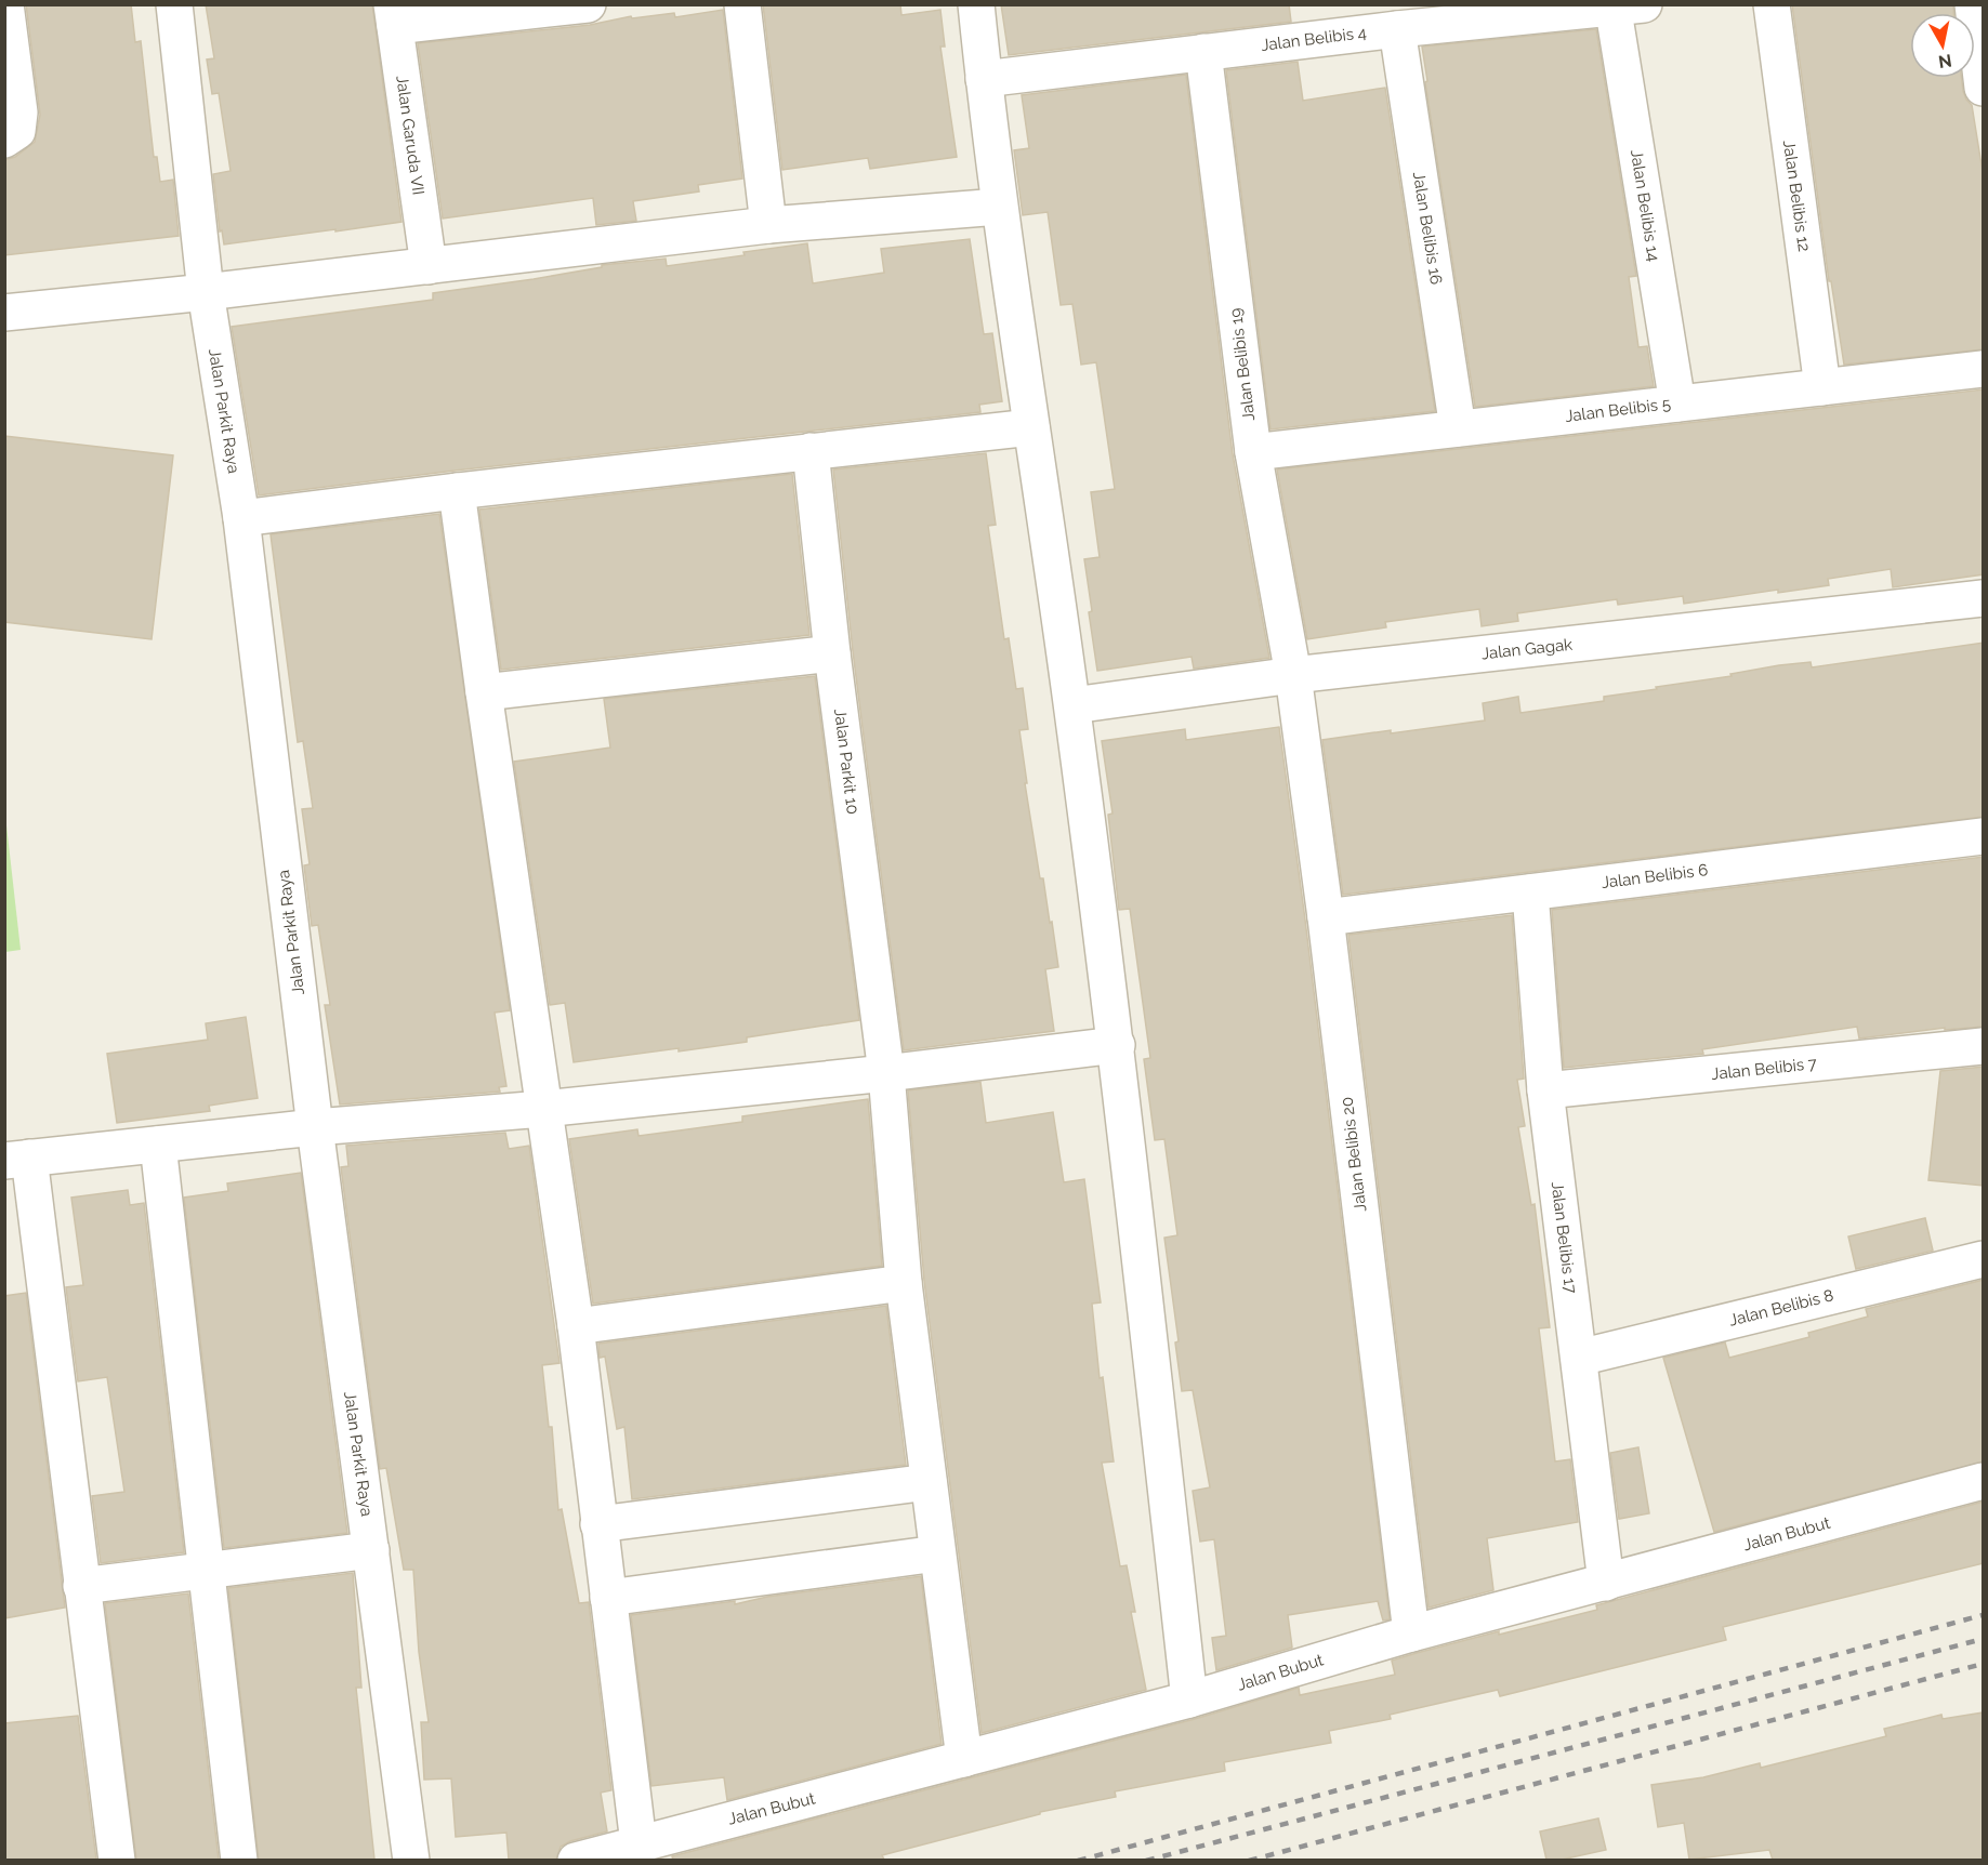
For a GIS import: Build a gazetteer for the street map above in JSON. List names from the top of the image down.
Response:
{
  "streets": {
    "street": [
      "Jalan Belibis 4",
      "Jalan Garuda VII",
      "Jalan Belibis 12",
      "Jalan Belibis 14",
      "Jalan Belibis 16",
      "Jalan Belibis 19",
      "Jalan Belibis 5",
      "Jalan Parkit Raya",
      "Jalan Gagak",
      "Jalan Parkit 10",
      "Jalan Belibis 6",
      "Jalan Belibis 7",
      "Jalan Belibis 20",
      "Jalan Belibis 17",
      "Jalan Belibis 8",
      "Jalan Bubut"
    ]
  },
  "crossings": [
    ["Jalan Belibis 4", "Jalan Belibis 14"],
    ["Jalan Belibis 4", "Jalan Belibis 16"],
    ["Jalan Belibis 4", "Jalan Belibis 19"],
    ["Jalan Belibis 12", "Jalan Belibis 5"],
    ["Jalan Belibis 14", "Jalan Belibis 5"],
    ["Jalan Belibis 16", "Jalan Belibis 5"],
    ["Jalan Belibis 19", "Jalan Belibis 5"],
    ["Jalan Belibis 19", "Jalan Gagak"],
    ["Jalan Belibis 19", "Jalan Belibis 20"],
    ["Jalan Gagak", "Jalan Belibis 20"],
    ["Jalan Parkit 10", "Jalan Bubut"],
    ["Jalan Belibis 6", "Jalan Belibis 20"],
    ["Jalan Belibis 6", "Jalan Belibis 17"],
    ["Jalan Belibis 7", "Jalan Belibis 17"],
    ["Jalan Belibis 20", "Jalan Bubut"],
    ["Jalan Belibis 17", "Jalan Belibis 8"],
    ["Jalan Belibis 17", "Jalan Bubut"]
  ],
  "north": "bottom"
}
